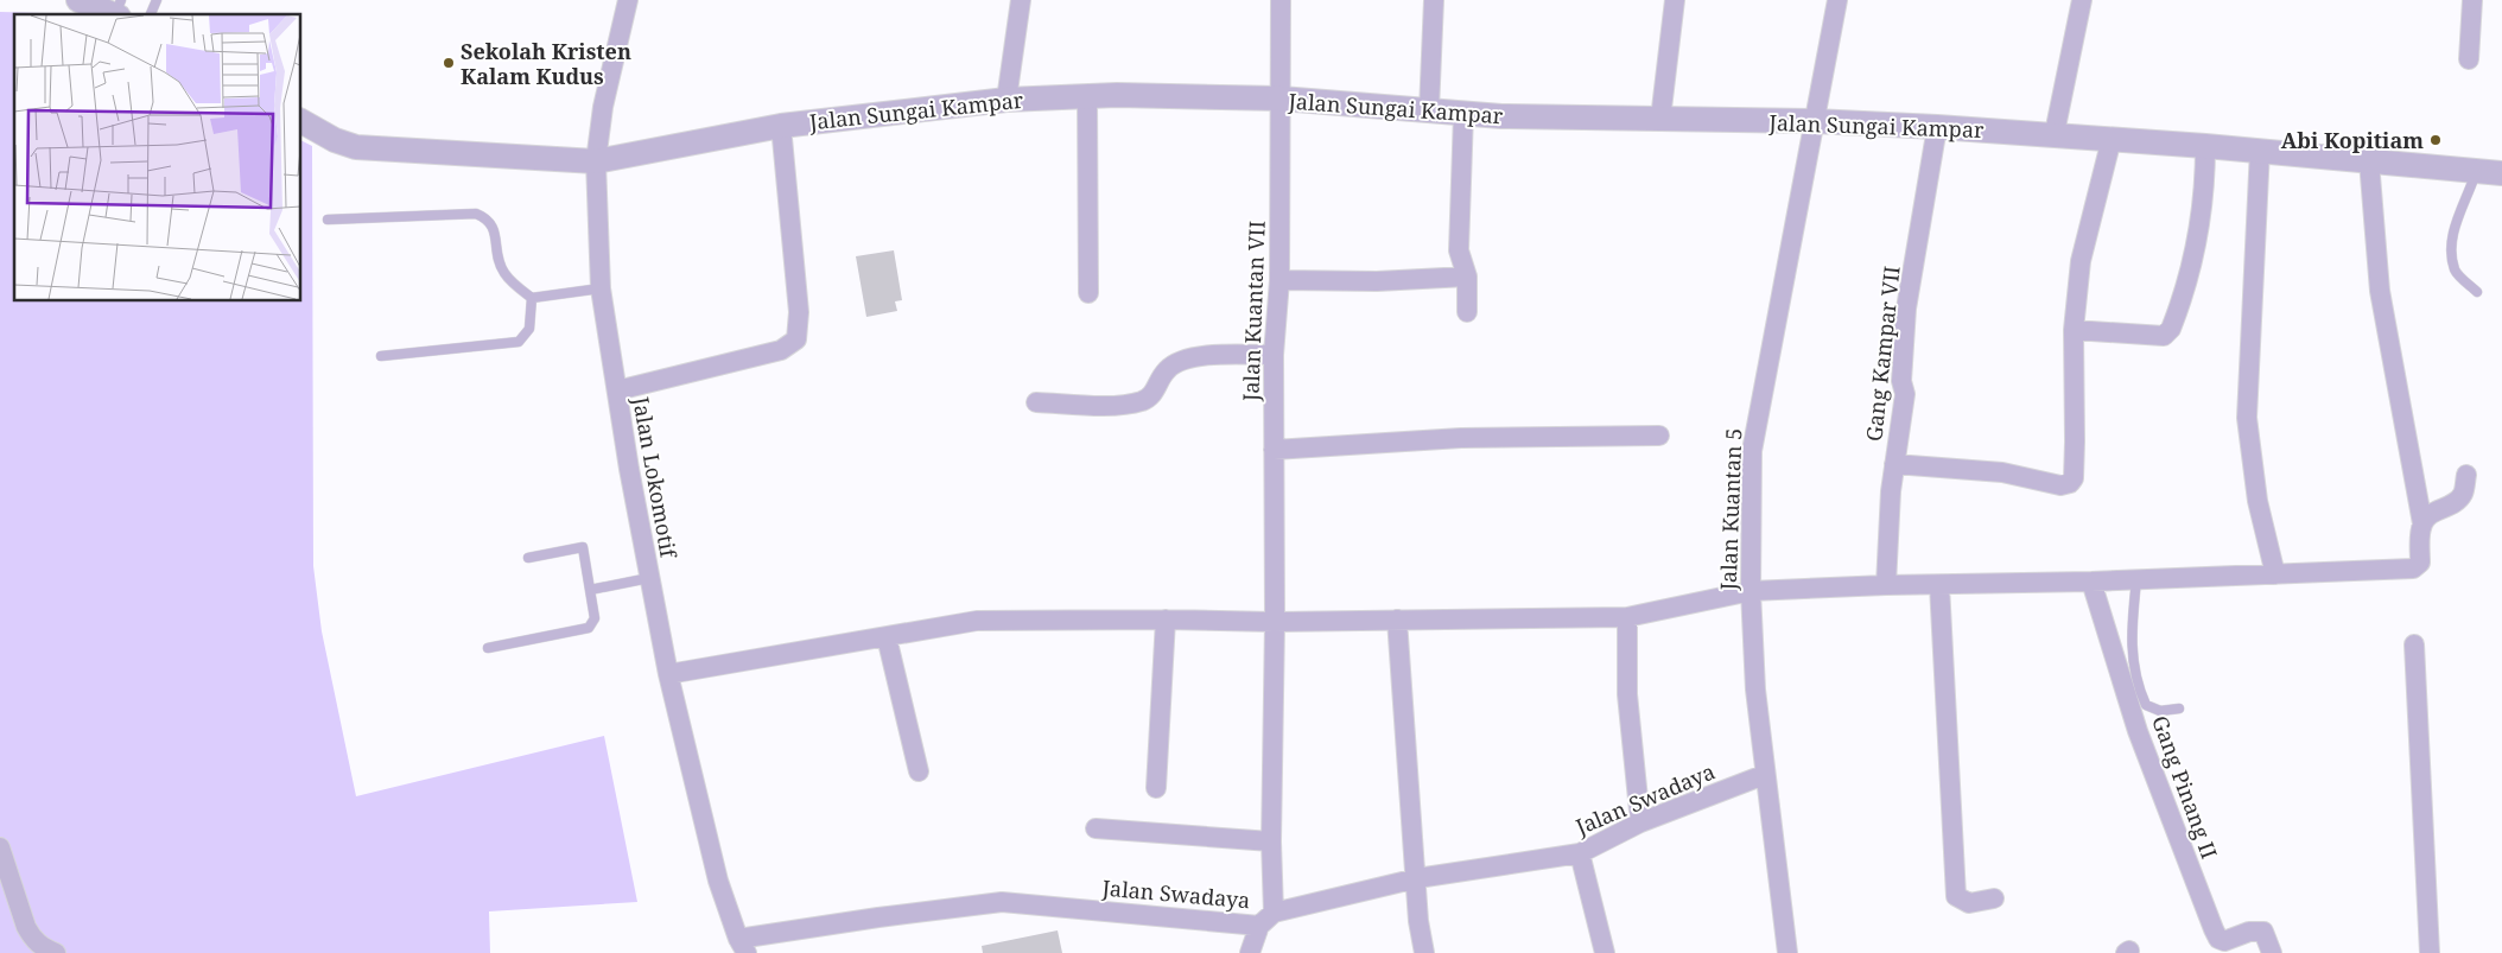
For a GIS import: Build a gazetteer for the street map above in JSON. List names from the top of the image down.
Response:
{
  "streets": {
    "street": [
      "Jalan Sungai Kampar",
      "Jalan Kuantan VII",
      "Gang Kampar VII",
      "Jalan Lokomotif",
      "Jalan Kuantan 5",
      "Gang Pinang II",
      "Jalan Swadaya"
    ]
  },
  "crossings": [
    ["Jalan Sungai Kampar", "Jalan Kuantan VII"],
    ["Jalan Sungai Kampar", "Gang Kampar VII"],
    ["Jalan Sungai Kampar", "Jalan Lokomotif"],
    ["Jalan Sungai Kampar", "Jalan Kuantan 5"],
    ["Jalan Kuantan VII", "Jalan Swadaya"],
    ["Jalan Lokomotif", "Jalan Swadaya"],
    ["Jalan Kuantan 5", "Jalan Swadaya"]
  ],
  "places": ["Sekolah Kristen Kalam Kudus", "Abi Kopitiam"]
}
